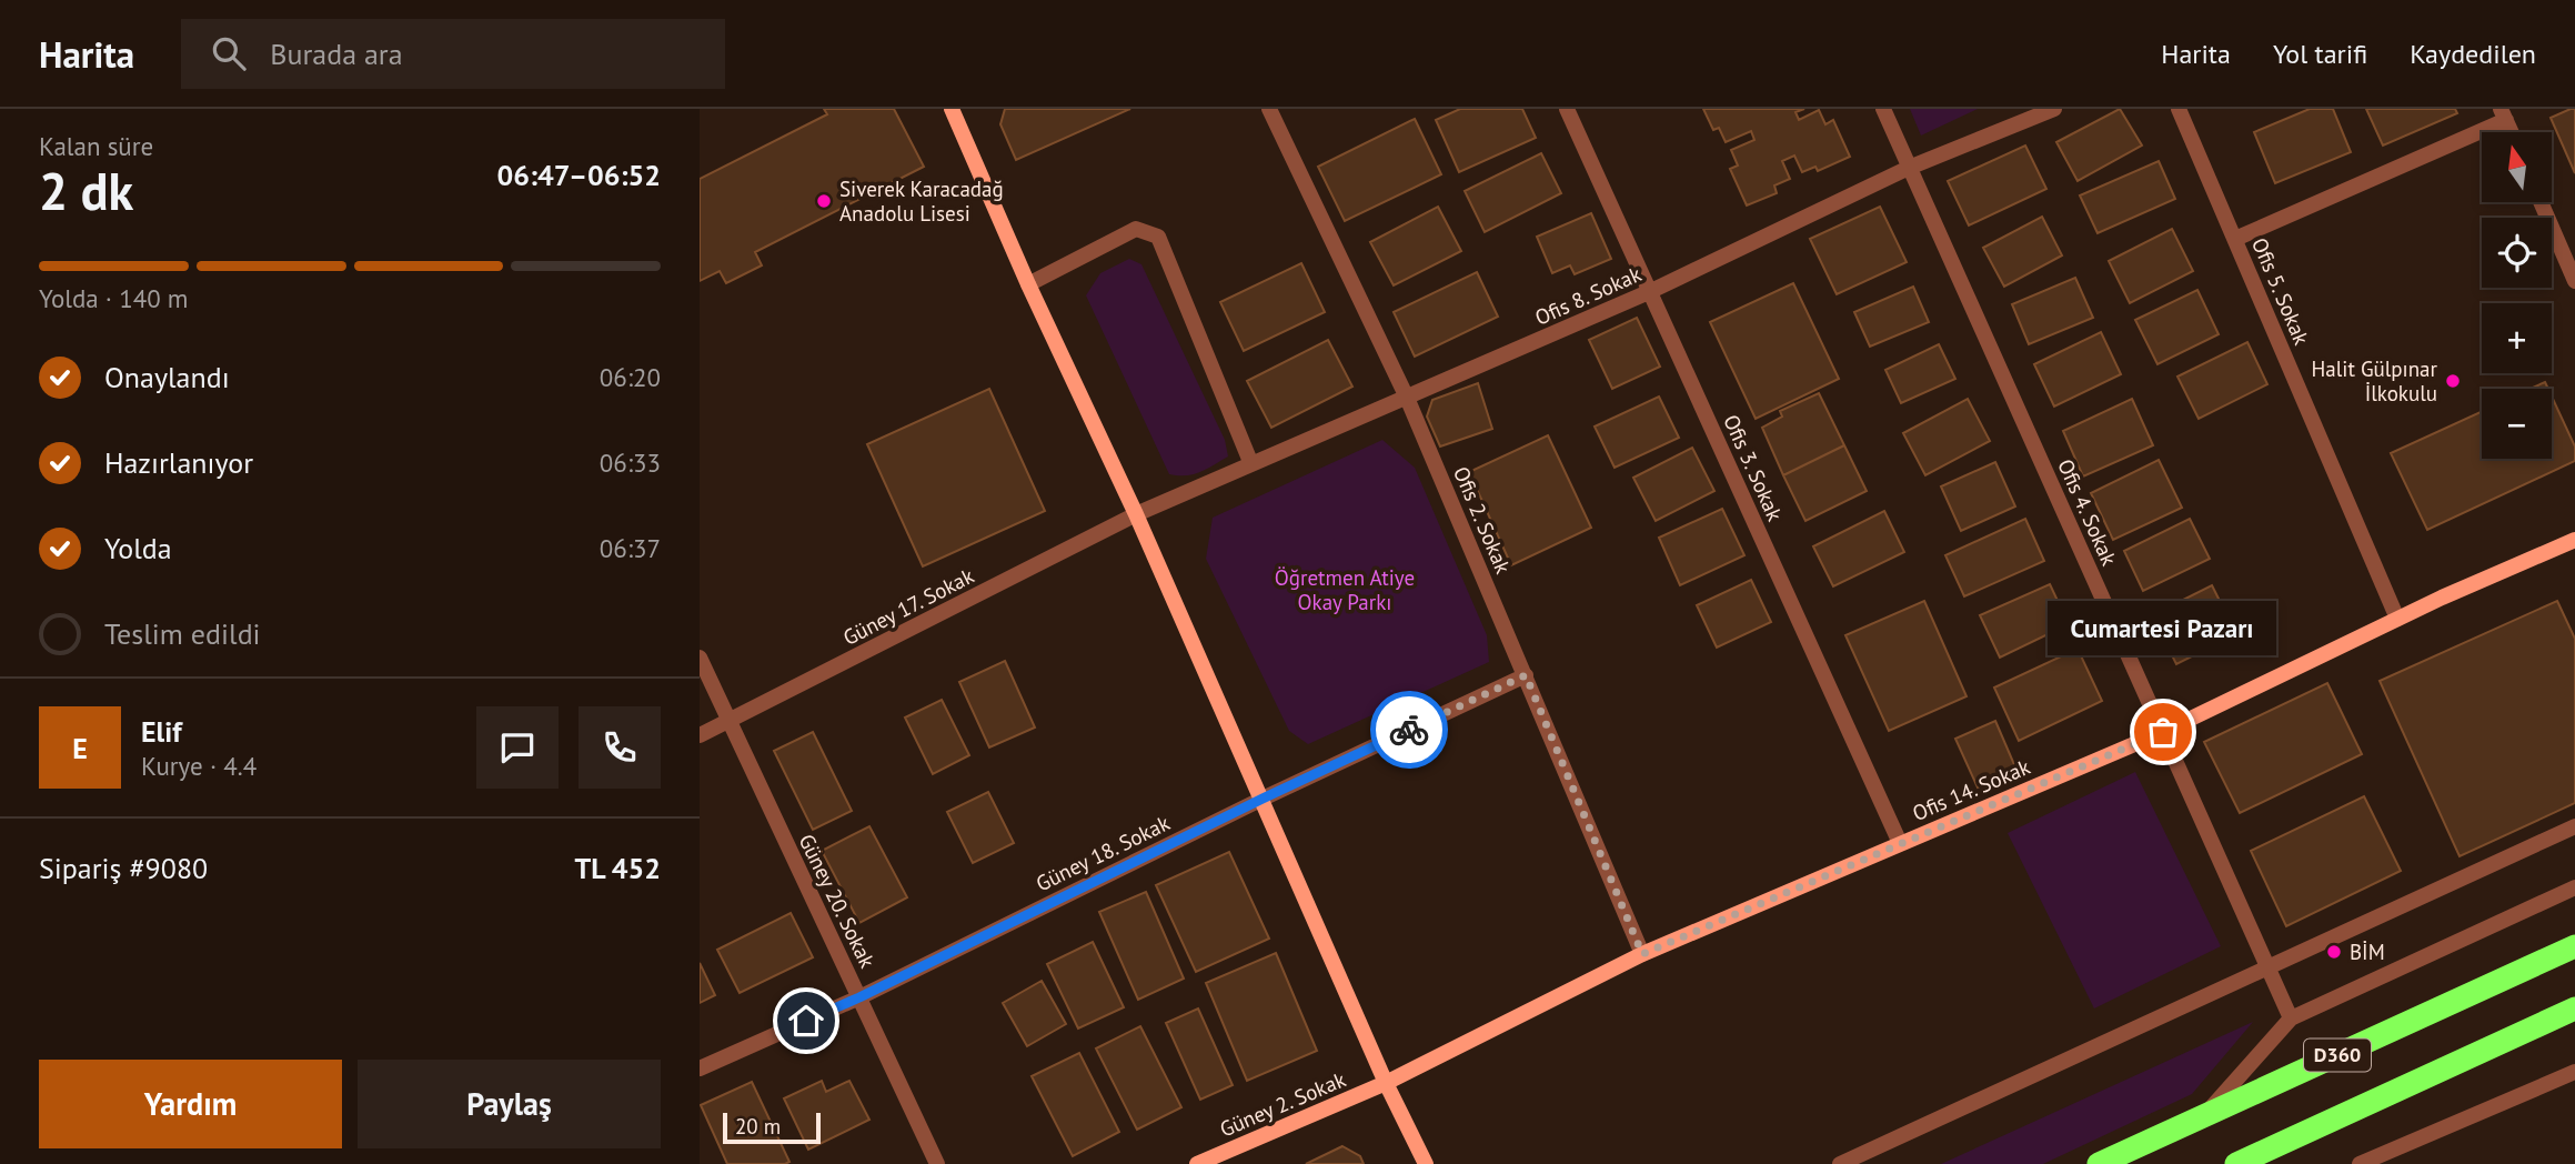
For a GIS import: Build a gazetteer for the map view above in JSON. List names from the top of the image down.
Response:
{
  "streets": {
    "highway": ["D360"],
    "street": [
      "Ofis 5. Sokak",
      "Ofis 8. Sokak",
      "Ofis 3. Sokak",
      "Ofis 4. Sokak",
      "Ofis 2. Sokak",
      "Güney 17. Sokak",
      "Ofis 14. Sokak",
      "Güney 18. Sokak",
      "Güney 20. Sokak",
      "Güney 2. Sokak"
    ]
  },
  "crossings": [
    ["Ofis 5. Sokak", "Ofis 14. Sokak"],
    ["Ofis 8. Sokak", "Ofis 3. Sokak"],
    ["Ofis 8. Sokak", "Ofis 4. Sokak"],
    ["Ofis 8. Sokak", "Ofis 2. Sokak"],
    ["Ofis 8. Sokak", "Güney 17. Sokak"],
    ["Ofis 3. Sokak", "Ofis 14. Sokak"],
    ["Ofis 4. Sokak", "Ofis 14. Sokak"],
    ["Ofis 2. Sokak", "Ofis 14. Sokak"],
    ["Ofis 2. Sokak", "Güney 18. Sokak"],
    ["Güney 17. Sokak", "Güney 20. Sokak"],
    ["Ofis 14. Sokak", "Güney 2. Sokak"],
    ["Güney 18. Sokak", "Güney 20. Sokak"]
  ],
  "parks": ["Öğretmen Atiye Okay Parkı"],
  "places": [
    "Siverek Karacadağ Anadolu Lisesi",
    "Halit Gülpınar İlkokulu",
    "Cumartesi Pazarı",
    "BİM"
  ],
  "scale_bar": "20 m",
  "north": "top",
  "page": {
    "header": "Harita",
    "search": "Burada ara",
    "nav": ["Harita", "Yol tarifi", "Kaydedilen"],
    "heading": ["2 dk", "Kalan süre", "06:47–06:52"],
    "panel": [
      "Elif",
      "Kurye · 4.4",
      "Sipariş #9080",
      "TL 452"
    ],
    "map_buttons": ["+", "−"],
    "bar": "Yolda · 140 m",
    "list": [
      ["Onaylandı", "06:20"],
      ["Hazırlanıyor", "06:33"],
      ["Yolda", "06:37"],
      "Teslim edildi"
    ],
    "bubble": "Cumartesi Pazarı",
    "round": "E",
    "buttons": ["Yardım", "Paylaş"],
    "scale": "20 m"
  }
}
